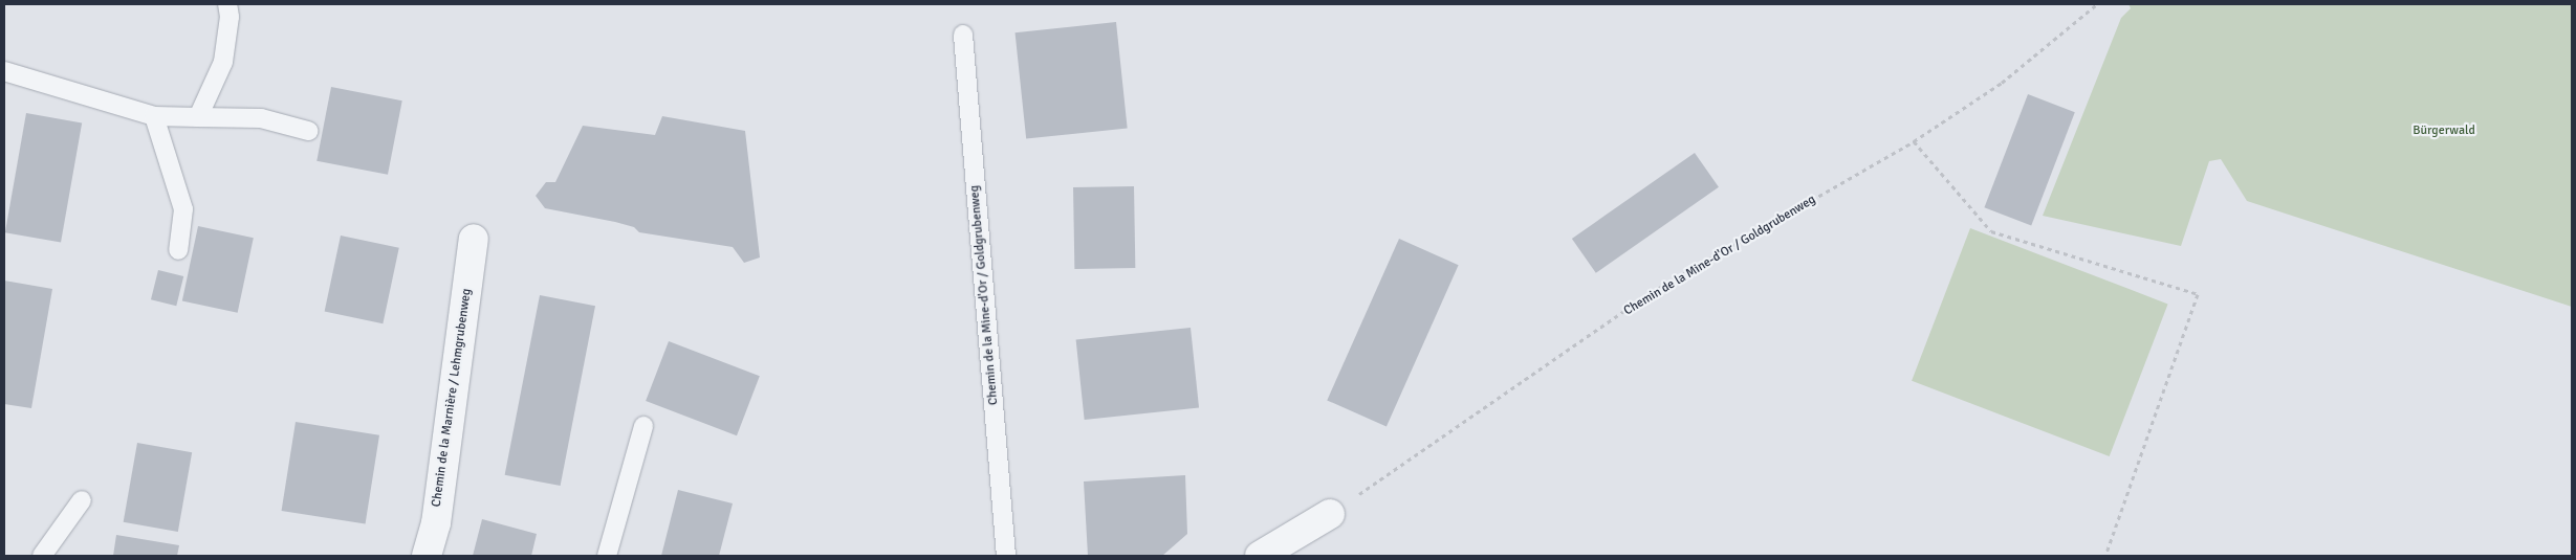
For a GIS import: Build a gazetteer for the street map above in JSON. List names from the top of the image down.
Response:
{
  "streets": {
    "street": ["Chemin de la Marnière / Lehmgrubenweg"],
    "lane": ["Chemin de la Mine-d'Or / Goldgrubenweg"]
  },
  "parks": ["Bürgerwald"]
}
